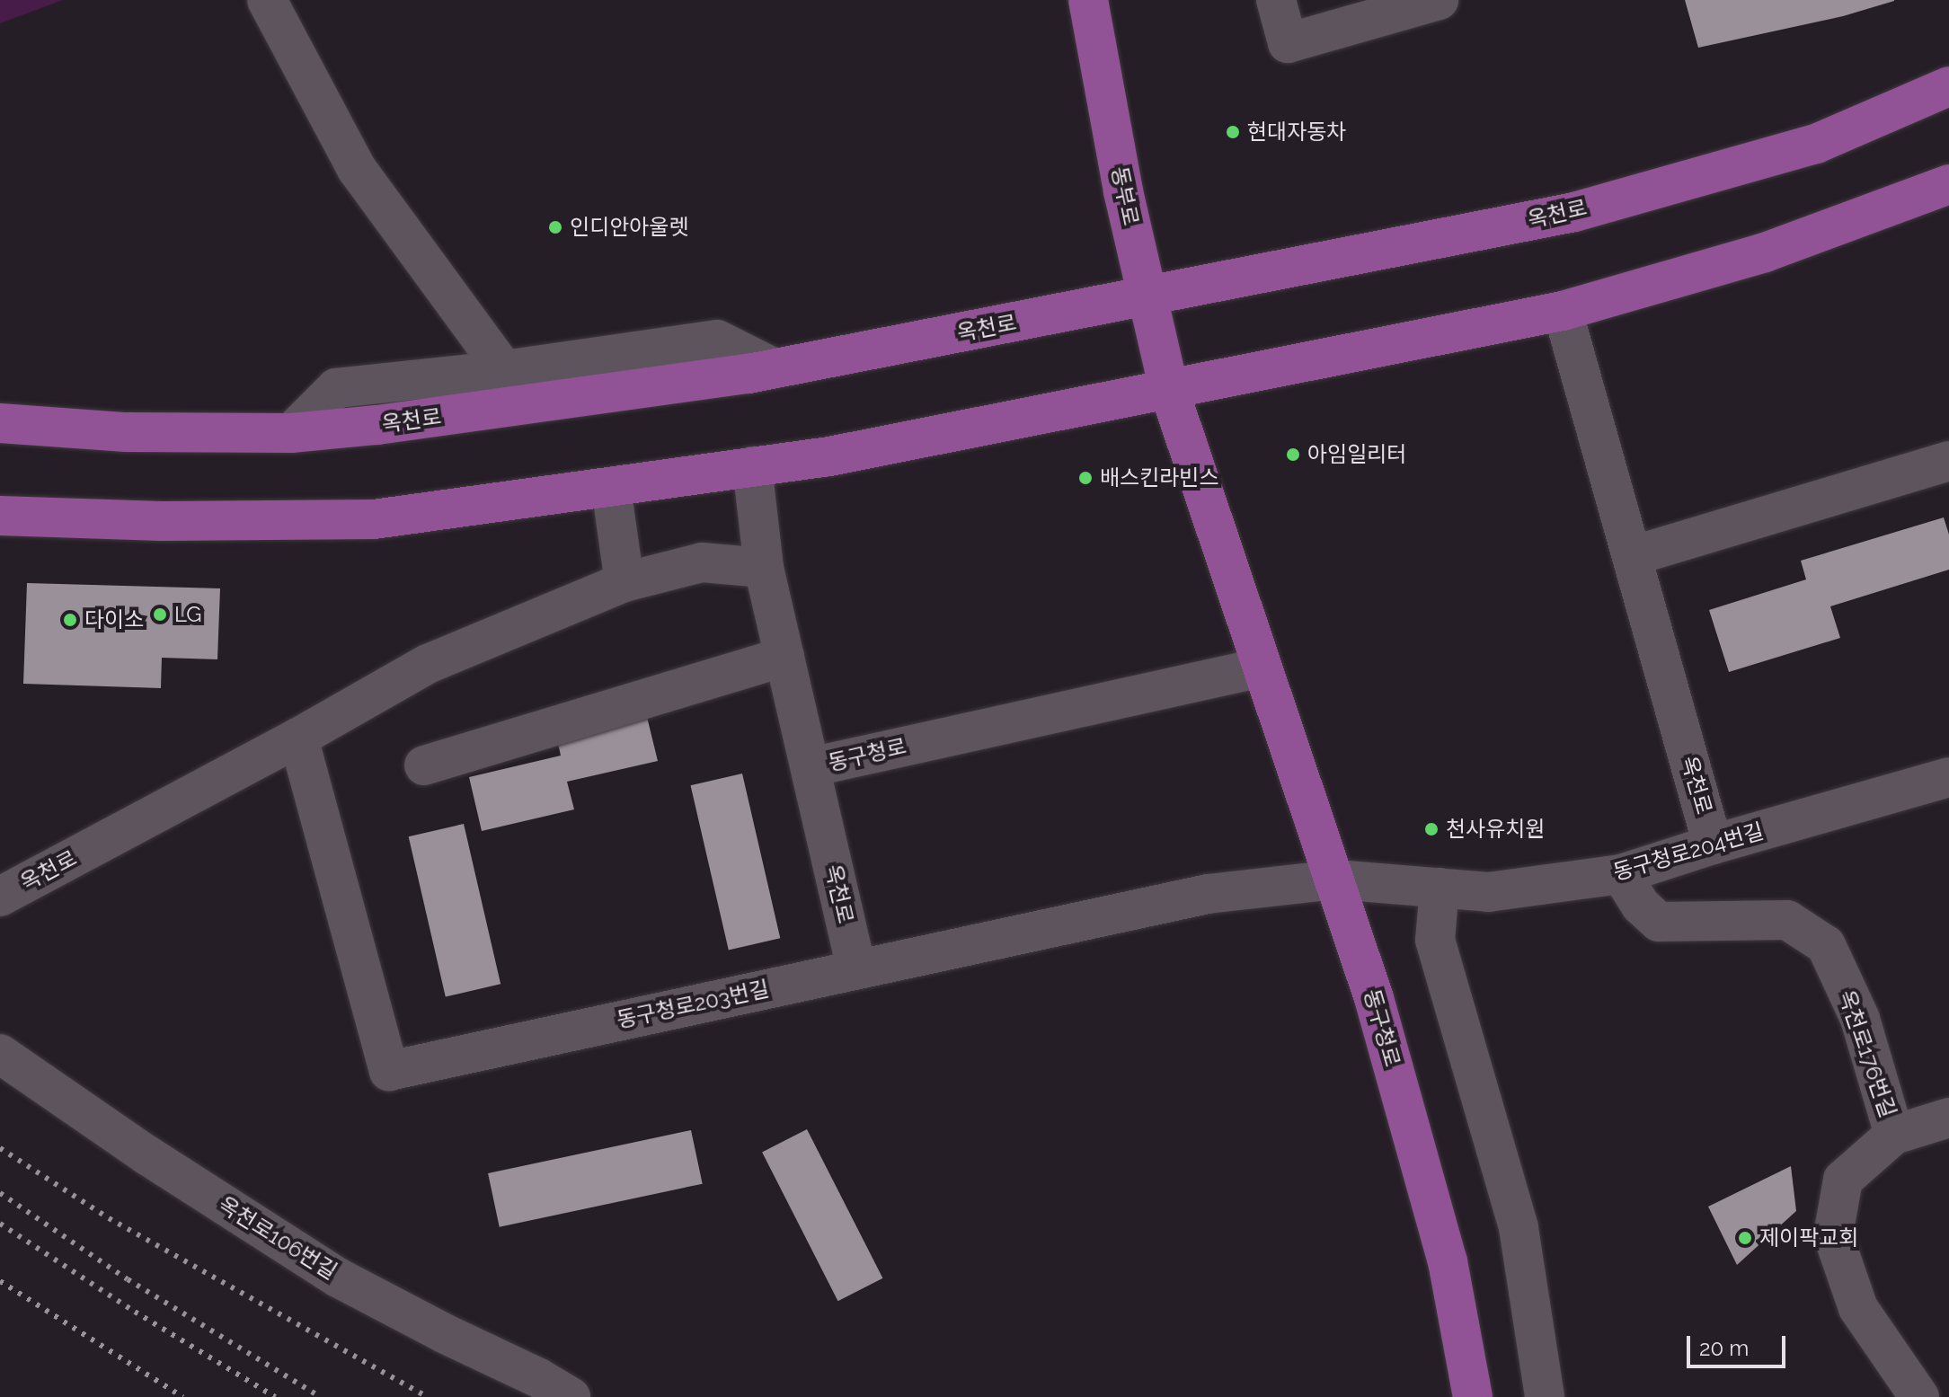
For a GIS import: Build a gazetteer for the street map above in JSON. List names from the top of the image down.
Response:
{
  "streets": {
    "main road": ["동부로", "옥천로", "동구청로"],
    "street": [
      "동구청로204번길",
      "동구청로203번길",
      "옥천로176번길",
      "옥천로106번길"
    ]
  },
  "crossings": [
    ["동부로", "옥천로"],
    ["동부로", "동구청로"],
    ["옥천로", "동구청로"],
    ["옥천로", "동구청로204번길"],
    ["옥천로", "동구청로203번길"],
    ["동구청로", "동구청로204번길"],
    ["동구청로", "동구청로203번길"],
    ["동구청로204번길", "동구청로203번길"],
    ["동구청로204번길", "옥천로176번길"]
  ],
  "places": [
    "현대자동차",
    "인디안아울렛",
    "아임일리터",
    "배스킨라빈스",
    "LG",
    "다이소",
    "천사유치원",
    "제이팍교회"
  ],
  "scale_bar": "20 m"
}
